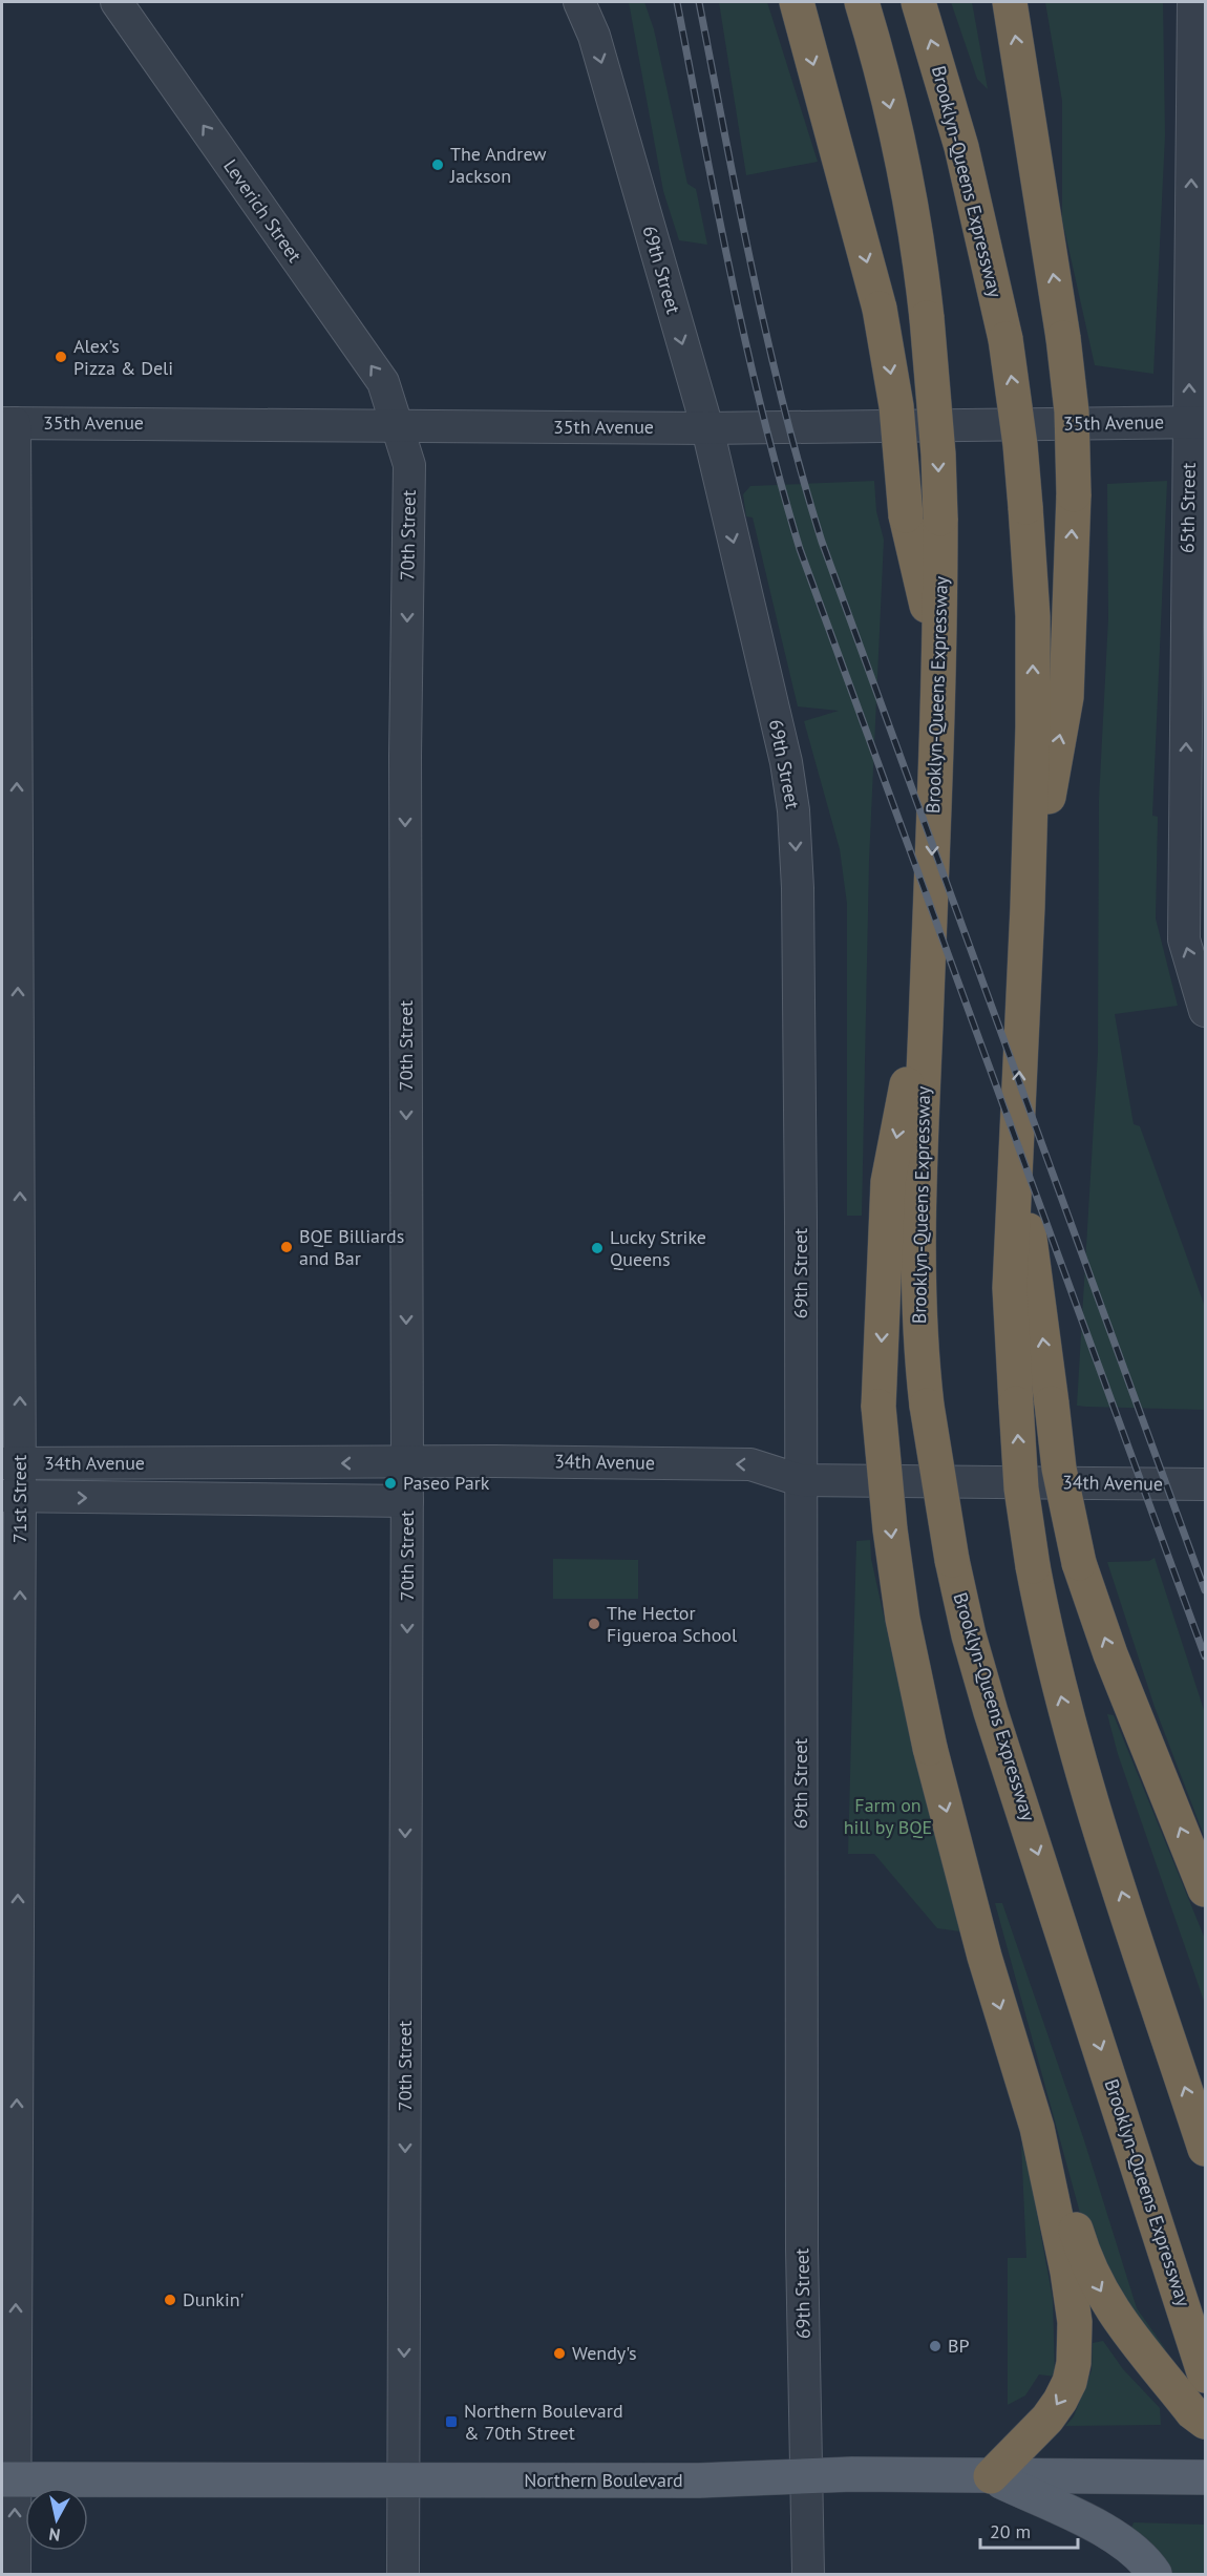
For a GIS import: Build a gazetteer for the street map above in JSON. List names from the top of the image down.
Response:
{
  "streets": {
    "highway": ["Brooklyn-Queens Expressway"],
    "main road": ["Northern Boulevard"],
    "street": [
      "Leverich Street",
      "69th Street",
      "35th Avenue",
      "65th Street",
      "70th Street",
      "34th Avenue",
      "71st Street"
    ]
  },
  "crossings": [
    ["Leverich Street", "35th Avenue"],
    ["Leverich Street", "70th Street"],
    ["69th Street", "35th Avenue"],
    ["69th Street", "34th Avenue"],
    ["69th Street", "Northern Boulevard"],
    ["35th Avenue", "65th Street"],
    ["35th Avenue", "70th Street"],
    ["35th Avenue", "71st Street"],
    ["70th Street", "34th Avenue"],
    ["70th Street", "Northern Boulevard"],
    ["34th Avenue", "71st Street"],
    ["71st Street", "Northern Boulevard"]
  ],
  "one_way": [
    "Leverich Street",
    "69th Street",
    "65th Street",
    "70th Street",
    "71st Street"
  ],
  "parks": ["Farm on hill by BQE"],
  "places": {
    "other": [
      "The Andrew Jackson",
      "Alex’s Pizza & Deli",
      "BQE Billiards and Bar",
      "Lucky Strike Queens",
      "Paseo Park",
      "The Hector Figueroa School",
      "Dunkin'",
      "BP",
      "Wendy's"
    ],
    "transit": ["Northern Boulevard & 70th Street"]
  },
  "scale_bar": "20 m",
  "north": "bottom"
}
